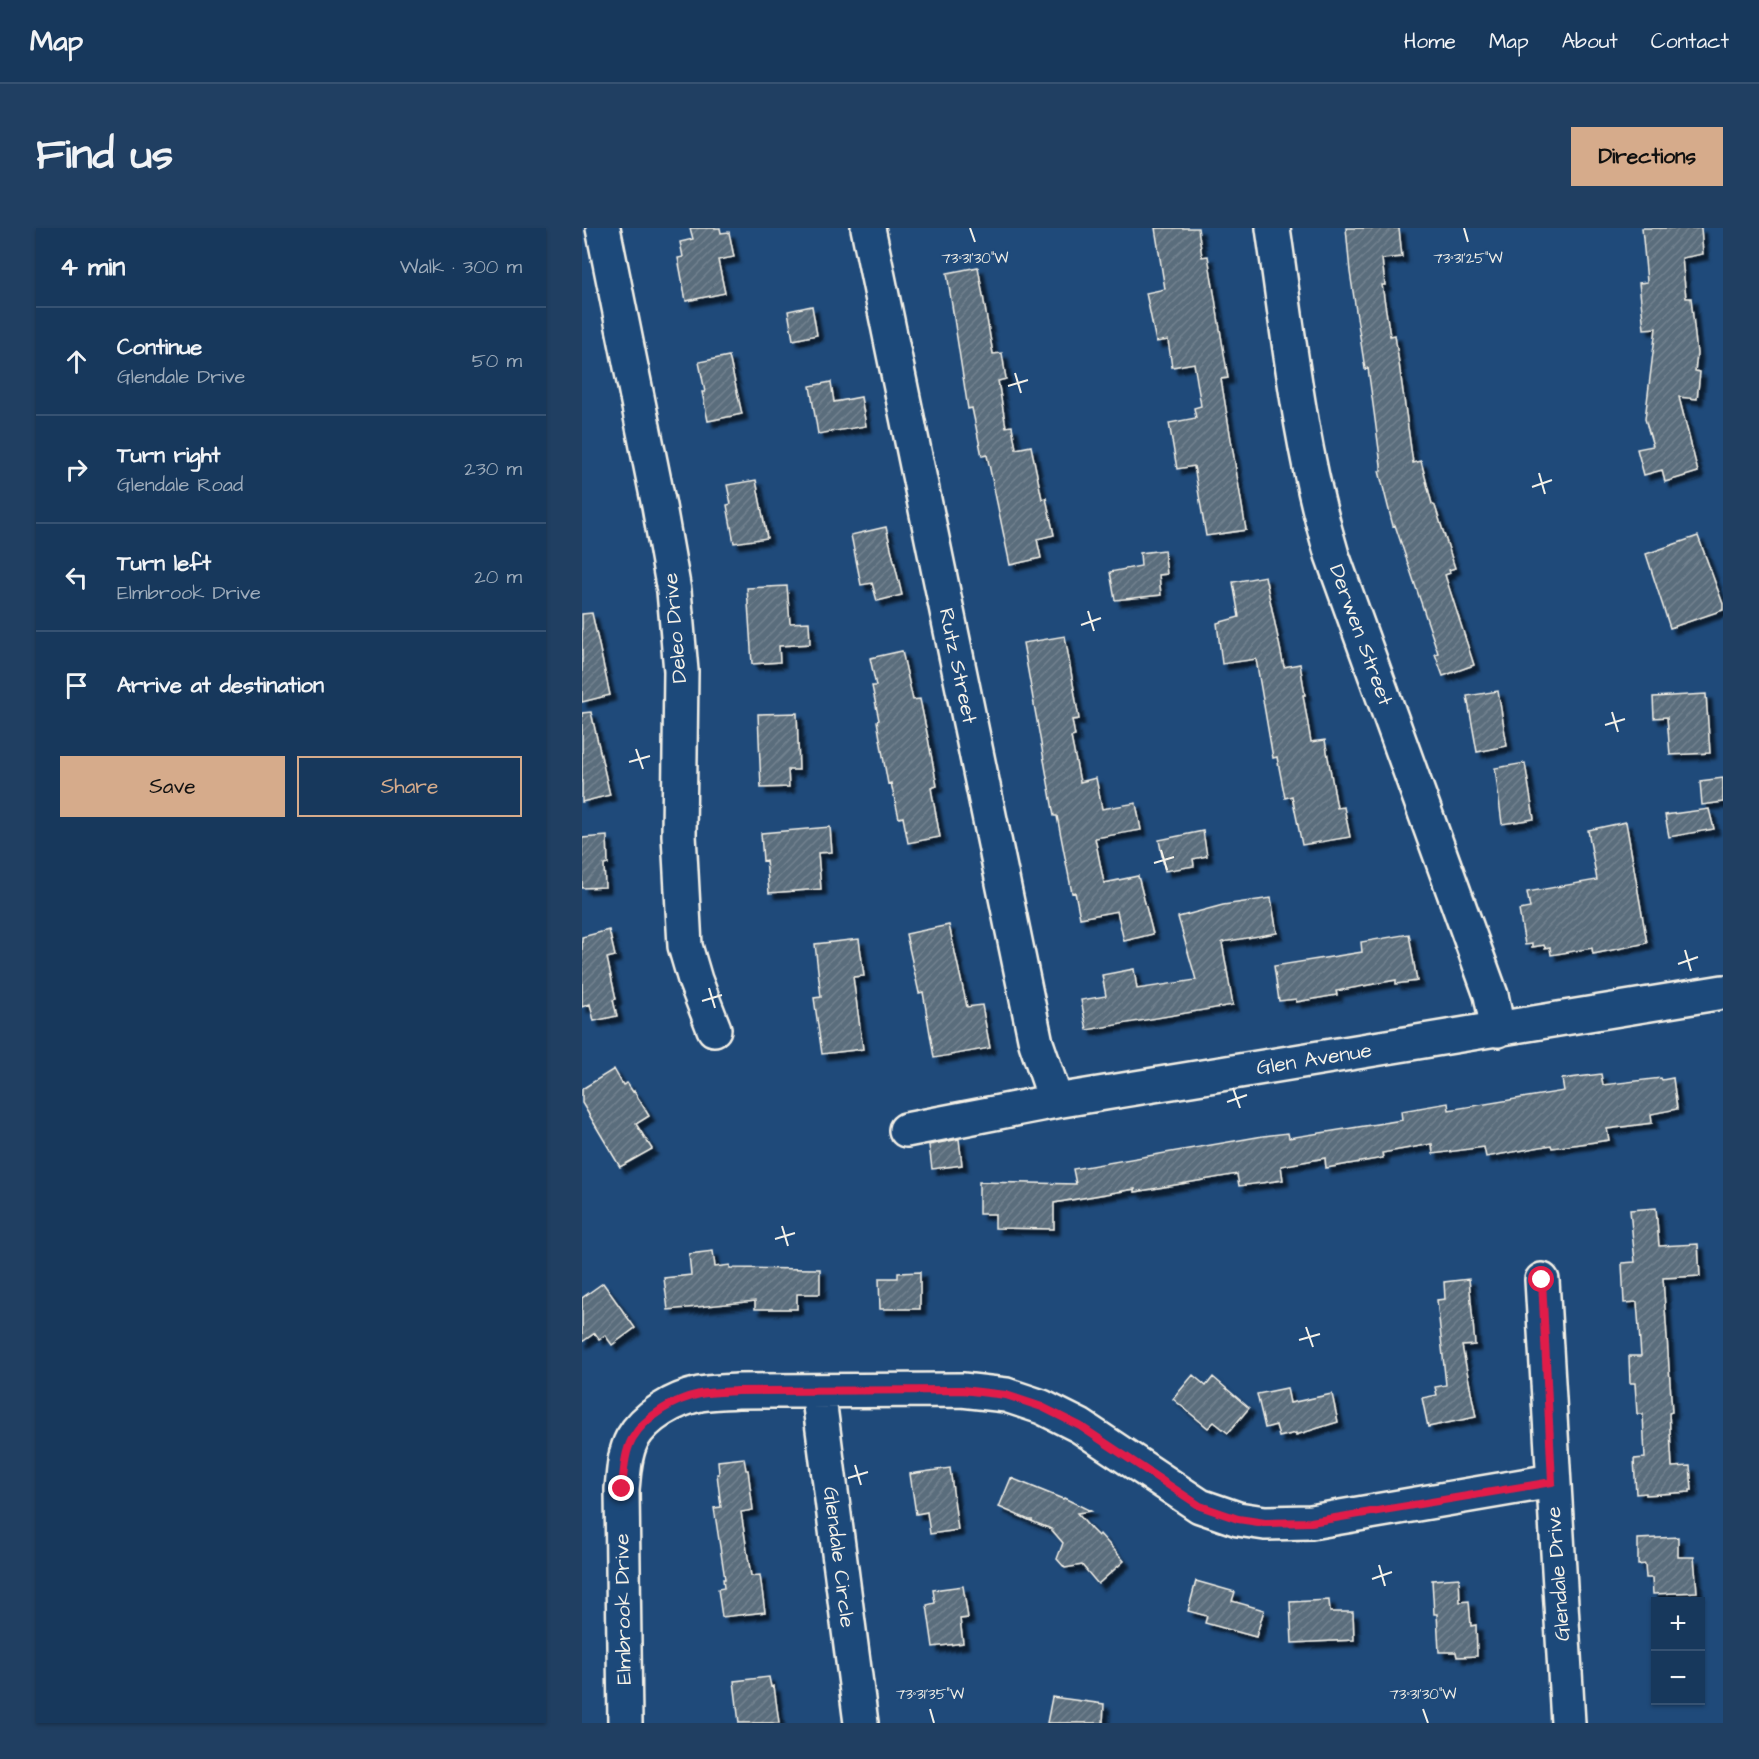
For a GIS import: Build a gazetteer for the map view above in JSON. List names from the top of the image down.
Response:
{
  "streets": {
    "street": [
      "Deleo Drive",
      "Derwen Street",
      "Rutz Street",
      "Glen Avenue",
      "Glendale Circle",
      "Glendale Drive",
      "Elmbrook Drive"
    ]
  },
  "crossings": [
    ["Derwen Street", "Glen Avenue"],
    ["Rutz Street", "Glen Avenue"],
    ["Glendale Circle", "Elmbrook Drive"]
  ],
  "page": {
    "header": "Map",
    "nav": [
      "Home",
      "Map",
      "About",
      "Contact"
    ],
    "title": "Find us",
    "buttons": [
      "Directions",
      ["Save", "Share"]
    ],
    "heading": ["4 min", "Walk · 300 m"],
    "list": [
      ["Continue", "Glendale Drive", "50 m"],
      ["Turn right", "Glendale Road", "230 m"],
      ["Turn left", "Elmbrook Drive", "20 m"],
      "Arrive at destination"
    ],
    "map_buttons": ["+", "−"]
  },
  "coordinates": ["73°31'30\"W", "73°31'25\"W", "73°31'35\"W"]
}
